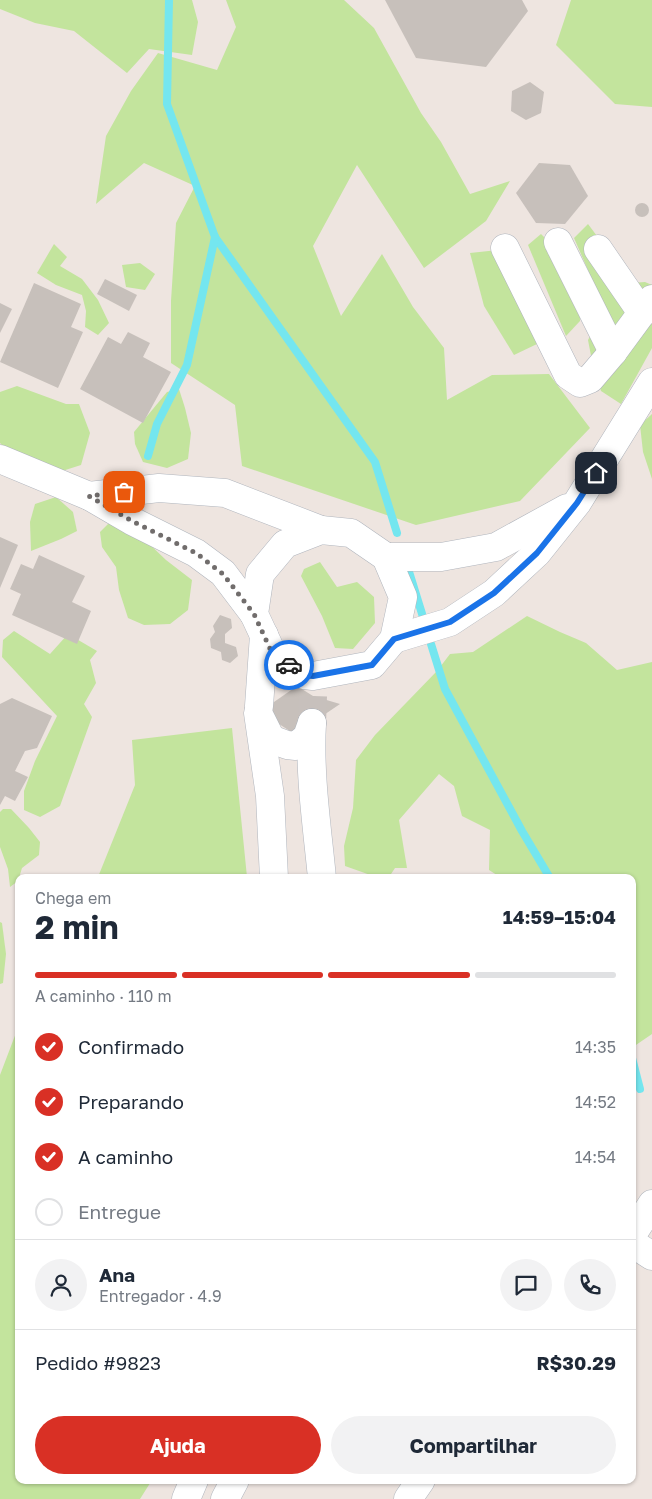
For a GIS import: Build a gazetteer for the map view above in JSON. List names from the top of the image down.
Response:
{
  "page": {
    "heading": ["2 min", "Chega em", "14:59–15:04"],
    "panel": [
      "Ana",
      "Entregador · 4.9",
      "Pedido #9823",
      "R$30.29"
    ],
    "bar": "A caminho · 110 m",
    "list": [
      ["Confirmado", "14:35"],
      ["Preparando", "14:52"],
      ["A caminho", "14:54"],
      "Entregue"
    ],
    "buttons": ["Ajuda", "Compartilhar"]
  }
}
